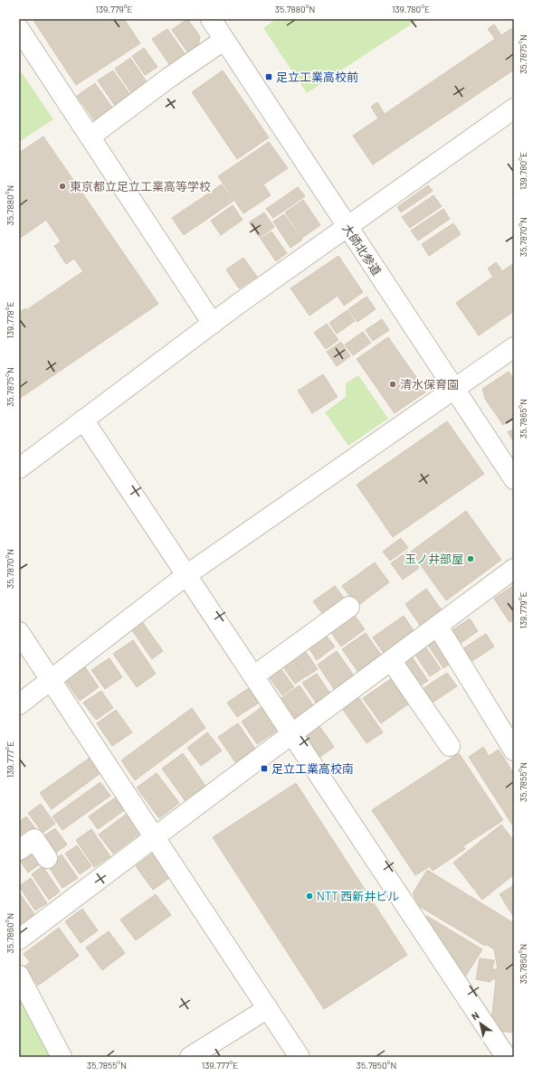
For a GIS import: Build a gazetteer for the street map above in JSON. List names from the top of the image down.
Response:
{
  "streets": {
    "street": ["大師北参道"]
  },
  "places": {
    "transit": ["足立工業高校前", "足立工業高校南"],
    "other": [
      "東京都立足立工業高等学校",
      "清水保育園",
      "玉ノ井部屋",
      "NTT 西新井ビル"
    ]
  },
  "north": "top left",
  "coordinates": [
    "139.779°E",
    "35.7880°N",
    "139.780°E",
    "35.7875°N",
    "35.7870°N",
    "139.778°E",
    "35.7865°N",
    "139.777°E",
    "35.7855°N",
    "35.7860°N",
    "35.7850°N"
  ]
}
